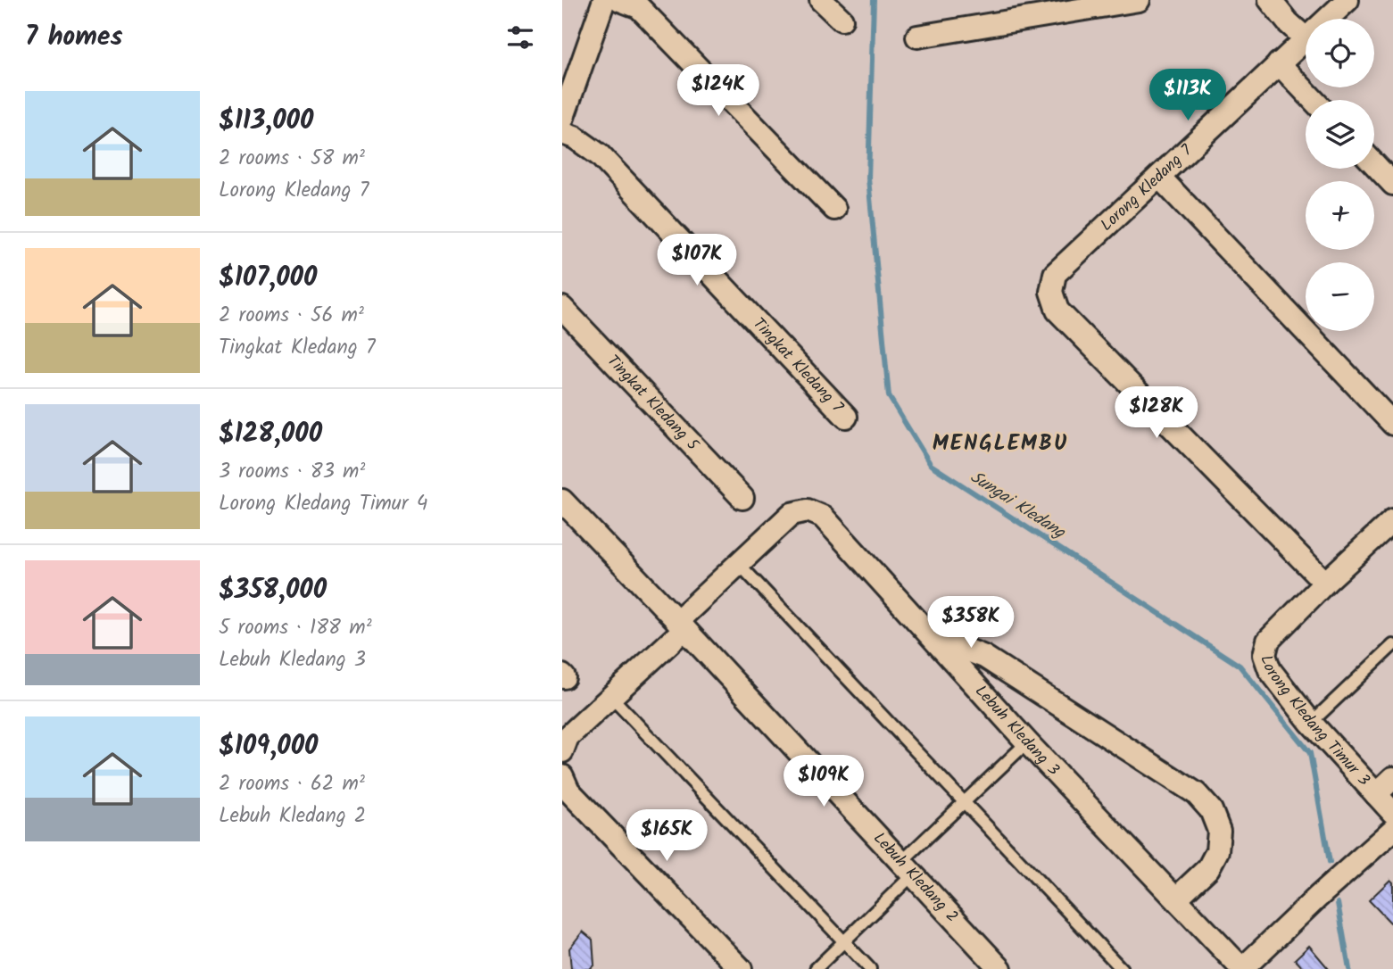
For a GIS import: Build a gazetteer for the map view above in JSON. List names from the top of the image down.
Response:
{
  "streets": {
    "street": [
      "Lorong Kledang 7",
      "Tingkat Kledang 7",
      "Tingkat Kledang 5",
      "Lorong Kledang Timur 3",
      "Lebuh Kledang 3",
      "Lebuh Kledang 2"
    ]
  },
  "crossings": [
    ["Lorong Kledang 7", "Lorong Kledang Timur 3"],
    ["Lebuh Kledang 3", "Lebuh Kledang 2"]
  ],
  "districts": ["MENGLEMBU"],
  "water": ["Sungai Kledang"],
  "page": {
    "heading": "7 homes",
    "map_buttons": ["+", "−"],
    "price": [
      "$124K",
      "$113K",
      "$107K",
      "$128K",
      "$358K",
      "$109K",
      "$165K"
    ],
    "list": [
      {
        "name": "$113,000",
        "note": "2 rooms · 58 m² · Lorong Kledang 7"
      },
      {
        "name": "$107,000",
        "note": "2 rooms · 56 m² · Tingkat Kledang 7"
      },
      {
        "name": "$128,000",
        "note": "3 rooms · 83 m² · Lorong Kledang Timur 4"
      },
      {
        "name": "$358,000",
        "note": "5 rooms · 188 m² · Lebuh Kledang 3"
      },
      {
        "name": "$109,000",
        "note": "2 rooms · 62 m² · Lebuh Kledang 2"
      }
    ]
  }
}
